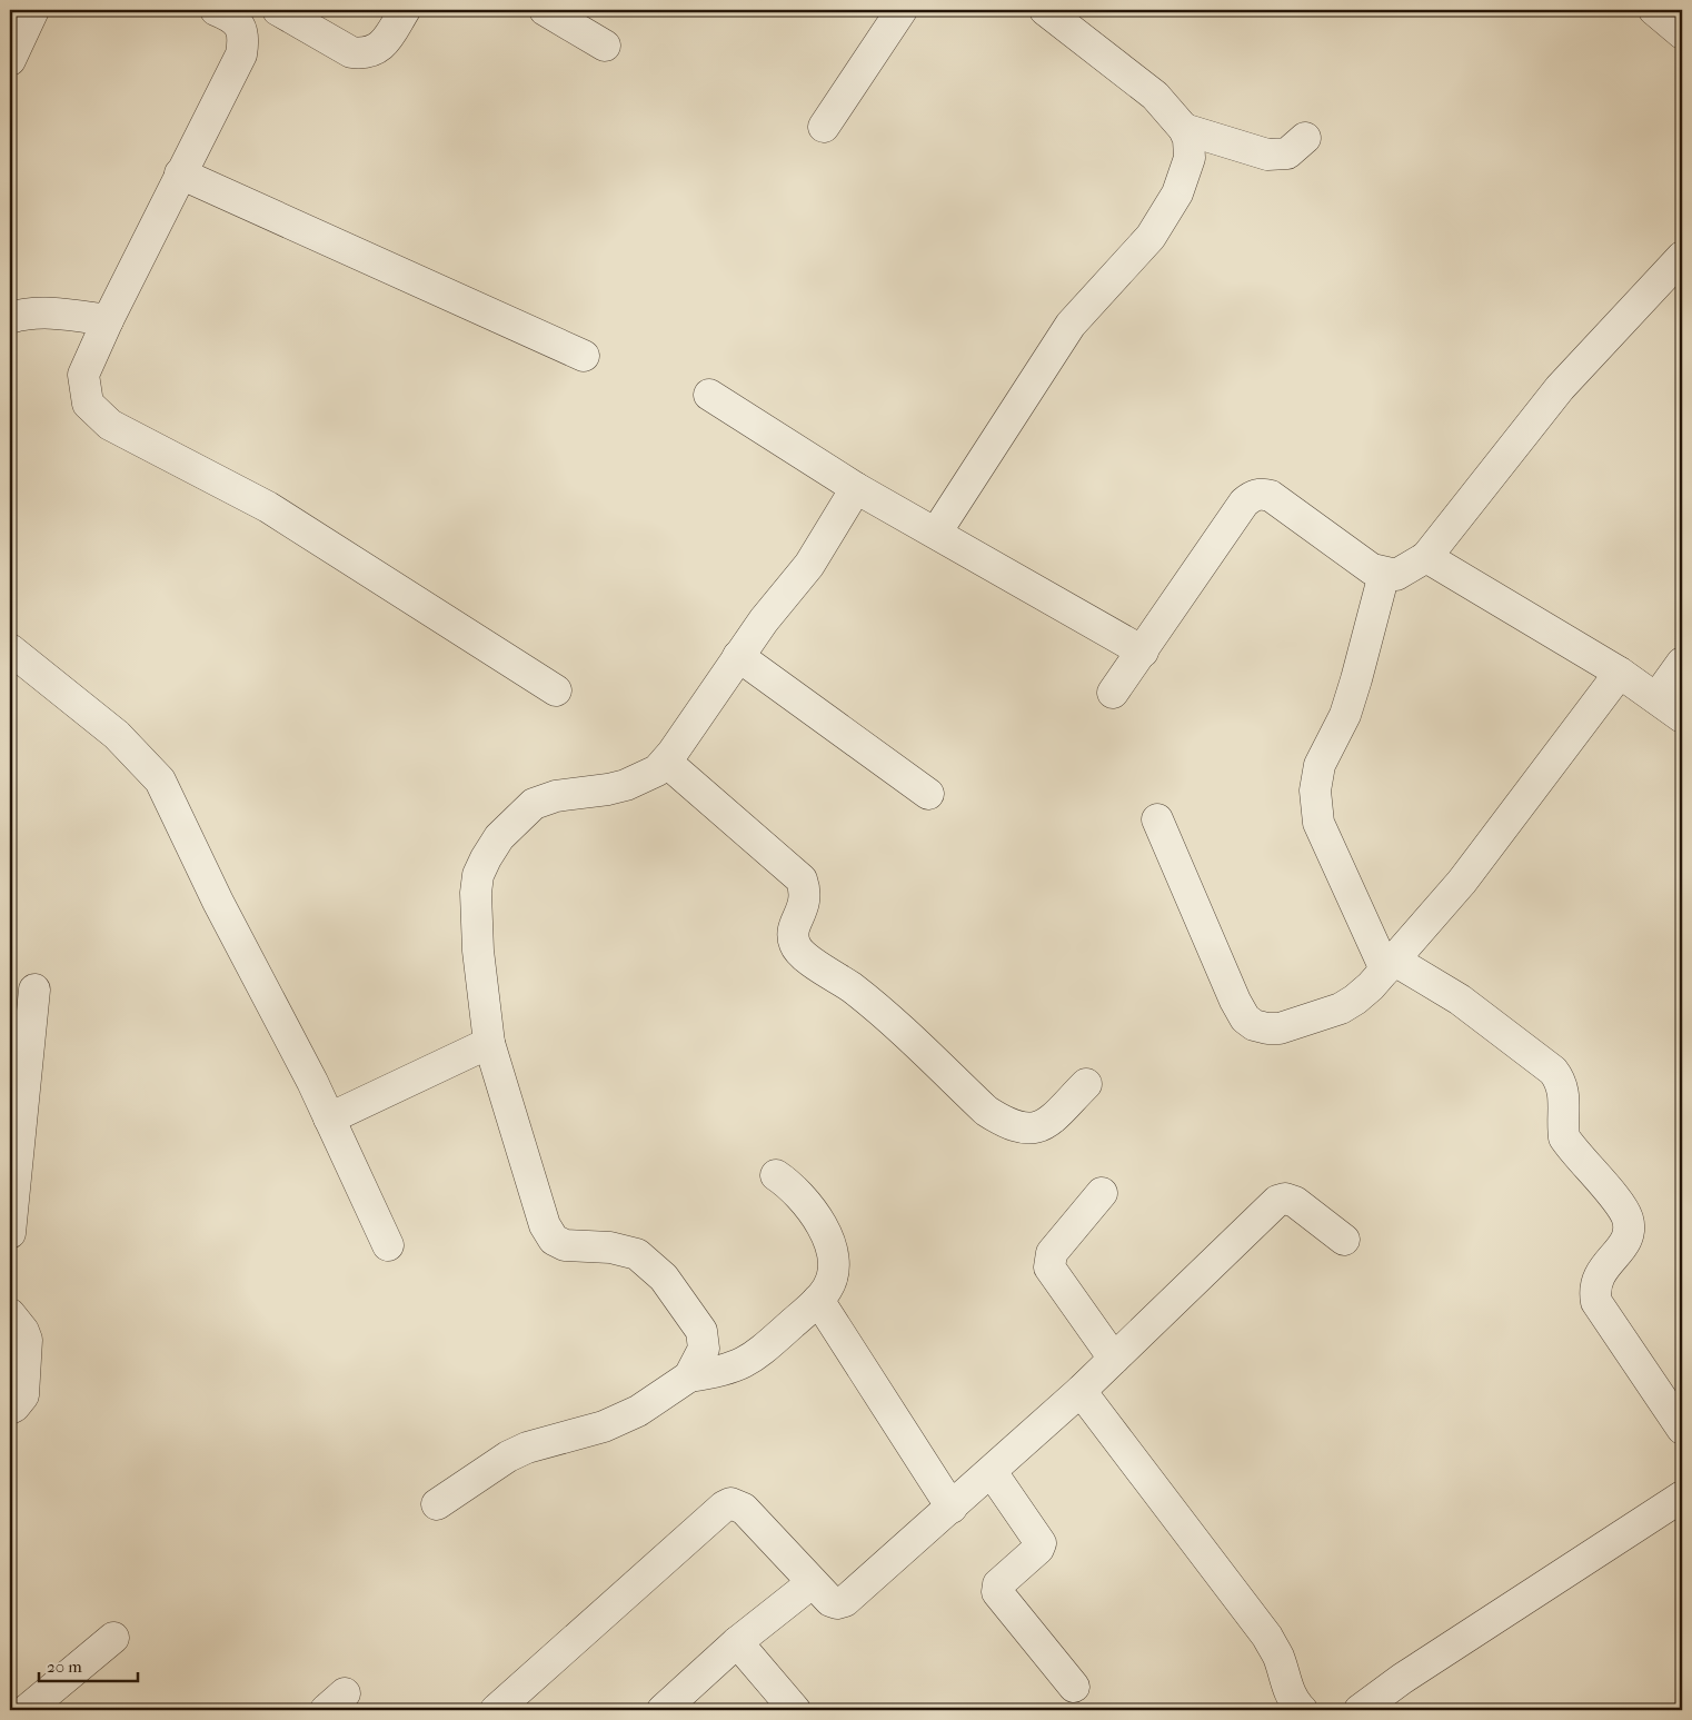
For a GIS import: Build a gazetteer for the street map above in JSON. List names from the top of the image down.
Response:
{
  "scale_bar": "20 m"
}
